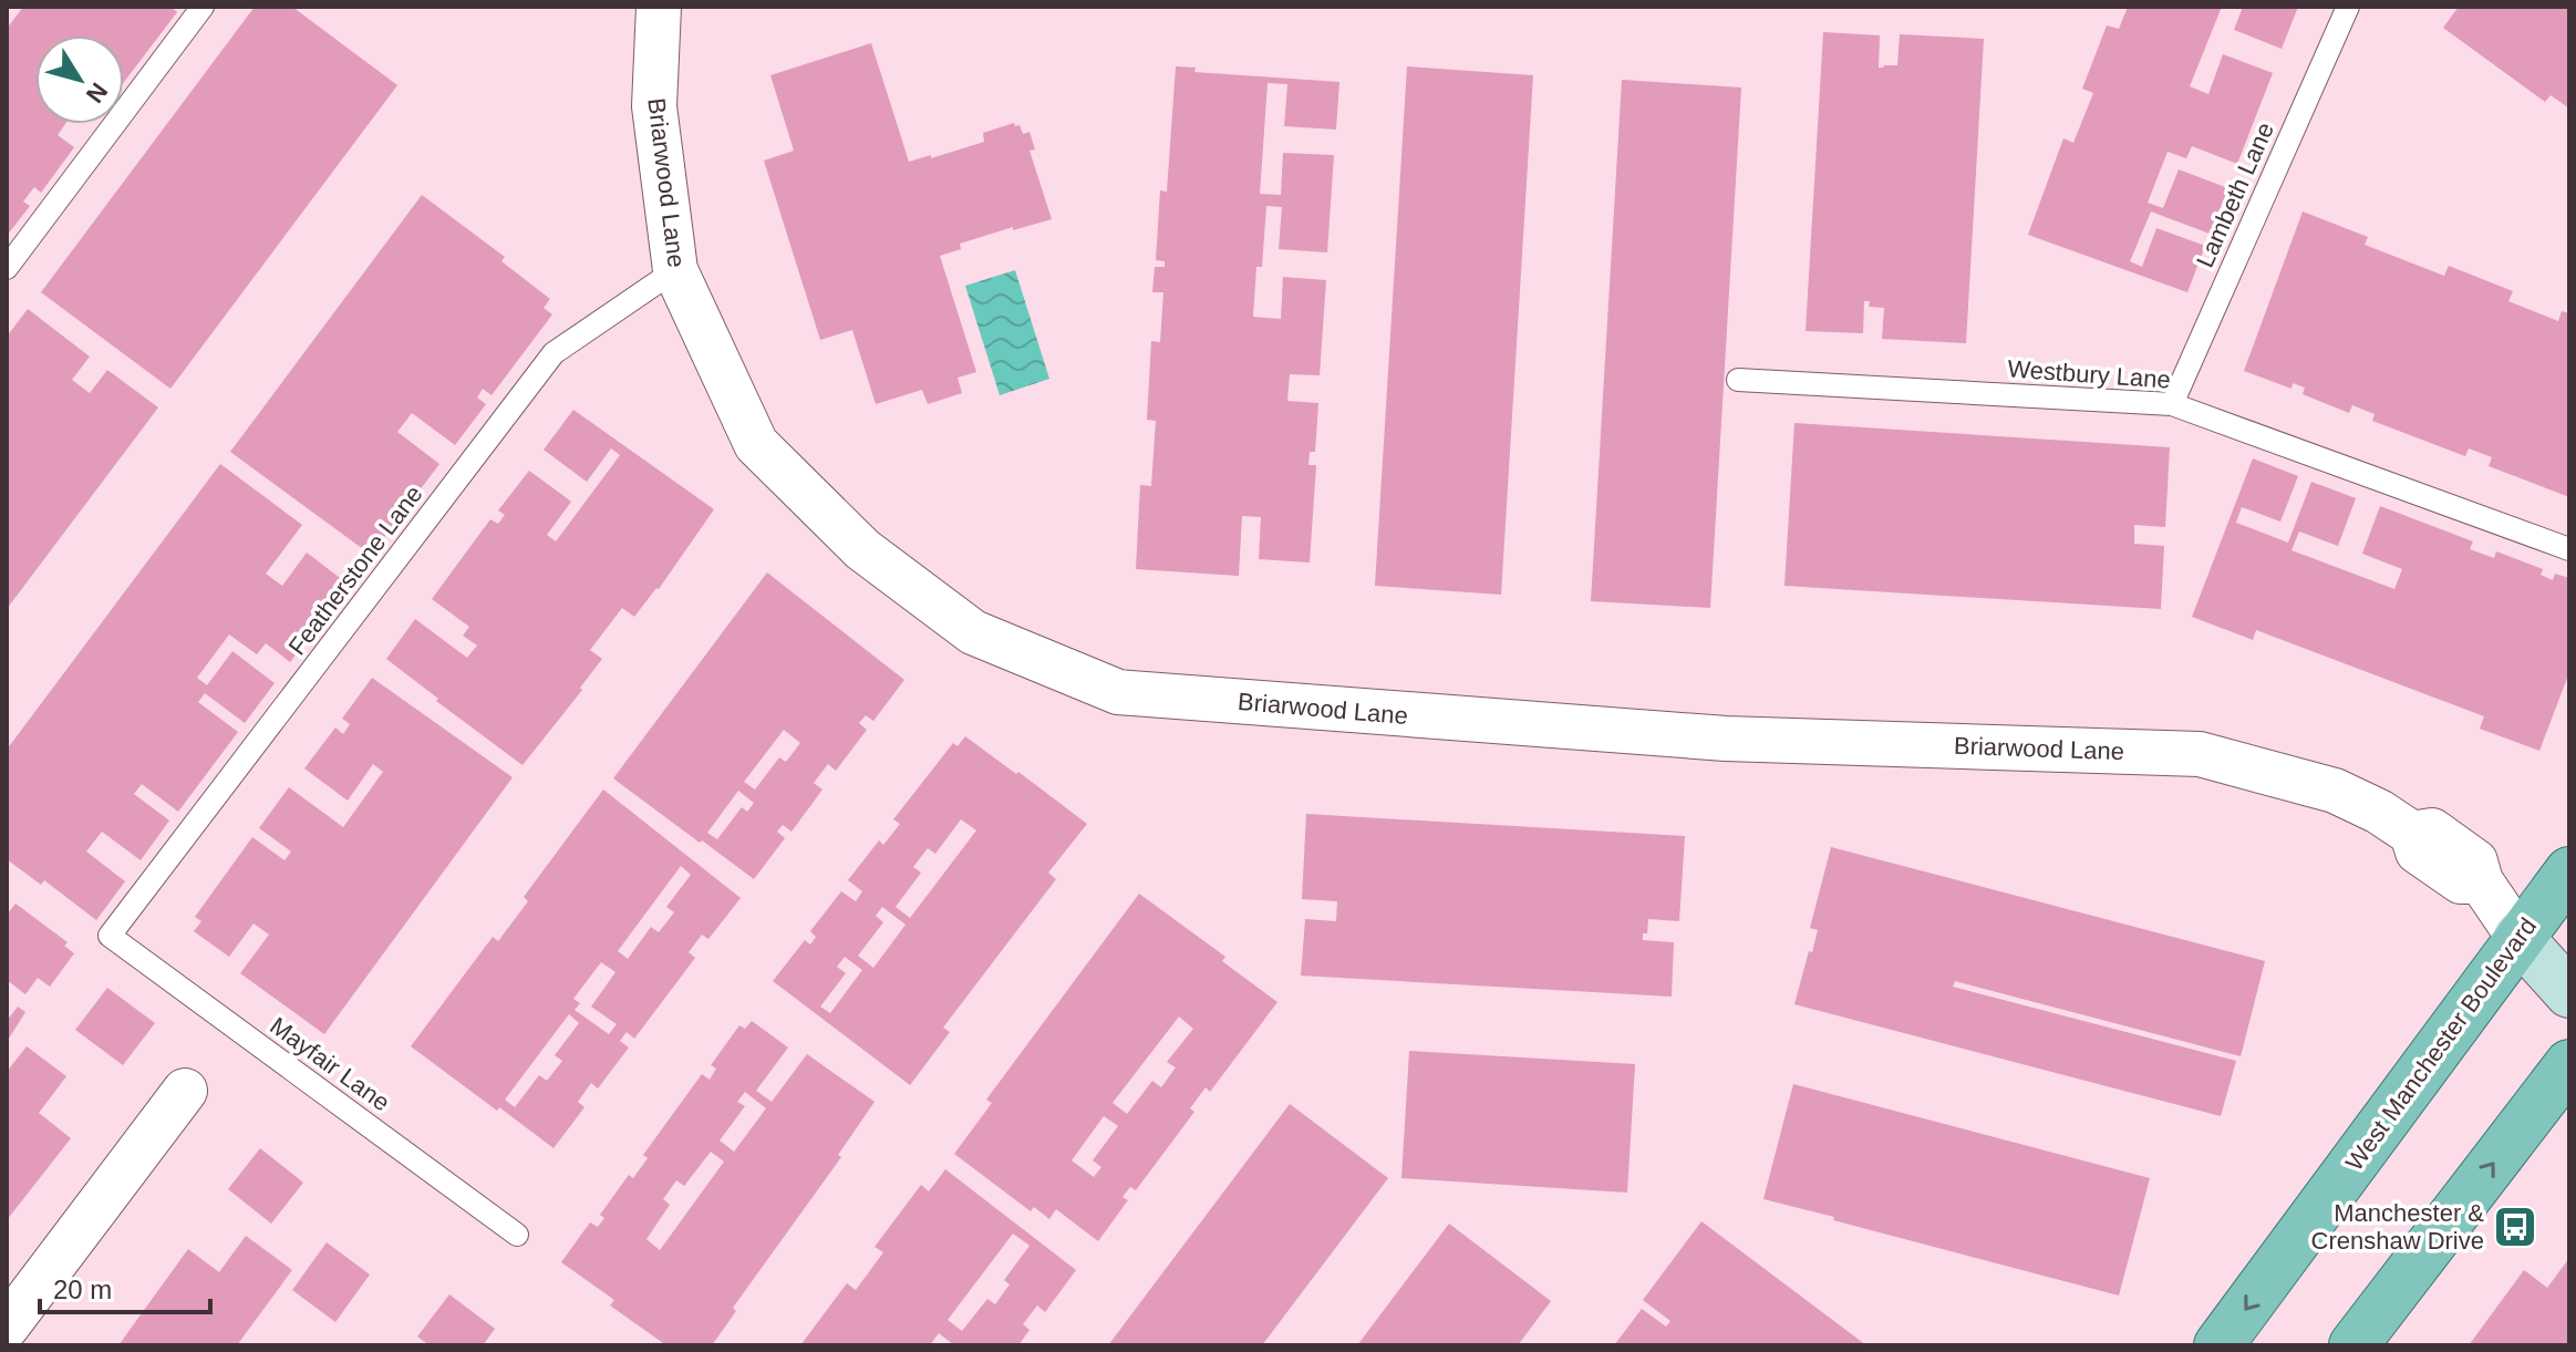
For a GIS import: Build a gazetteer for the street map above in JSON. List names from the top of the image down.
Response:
{
  "streets": {
    "main road": ["West Manchester Boulevard"],
    "street": ["Briarwood Lane"],
    "lane": [
      "Lambeth Lane",
      "Westbury Lane",
      "Featherstone Lane",
      "Mayfair Lane"
    ]
  },
  "crossings": [
    ["Briarwood Lane", "Featherstone Lane"],
    ["Briarwood Lane", "West Manchester Boulevard"],
    ["Lambeth Lane", "Westbury Lane"],
    ["Featherstone Lane", "Mayfair Lane"]
  ],
  "places": {
    "bus stop": ["Manchester & Crenshaw Drive"]
  },
  "scale_bar": "20 m",
  "north": "bottom right"
}
